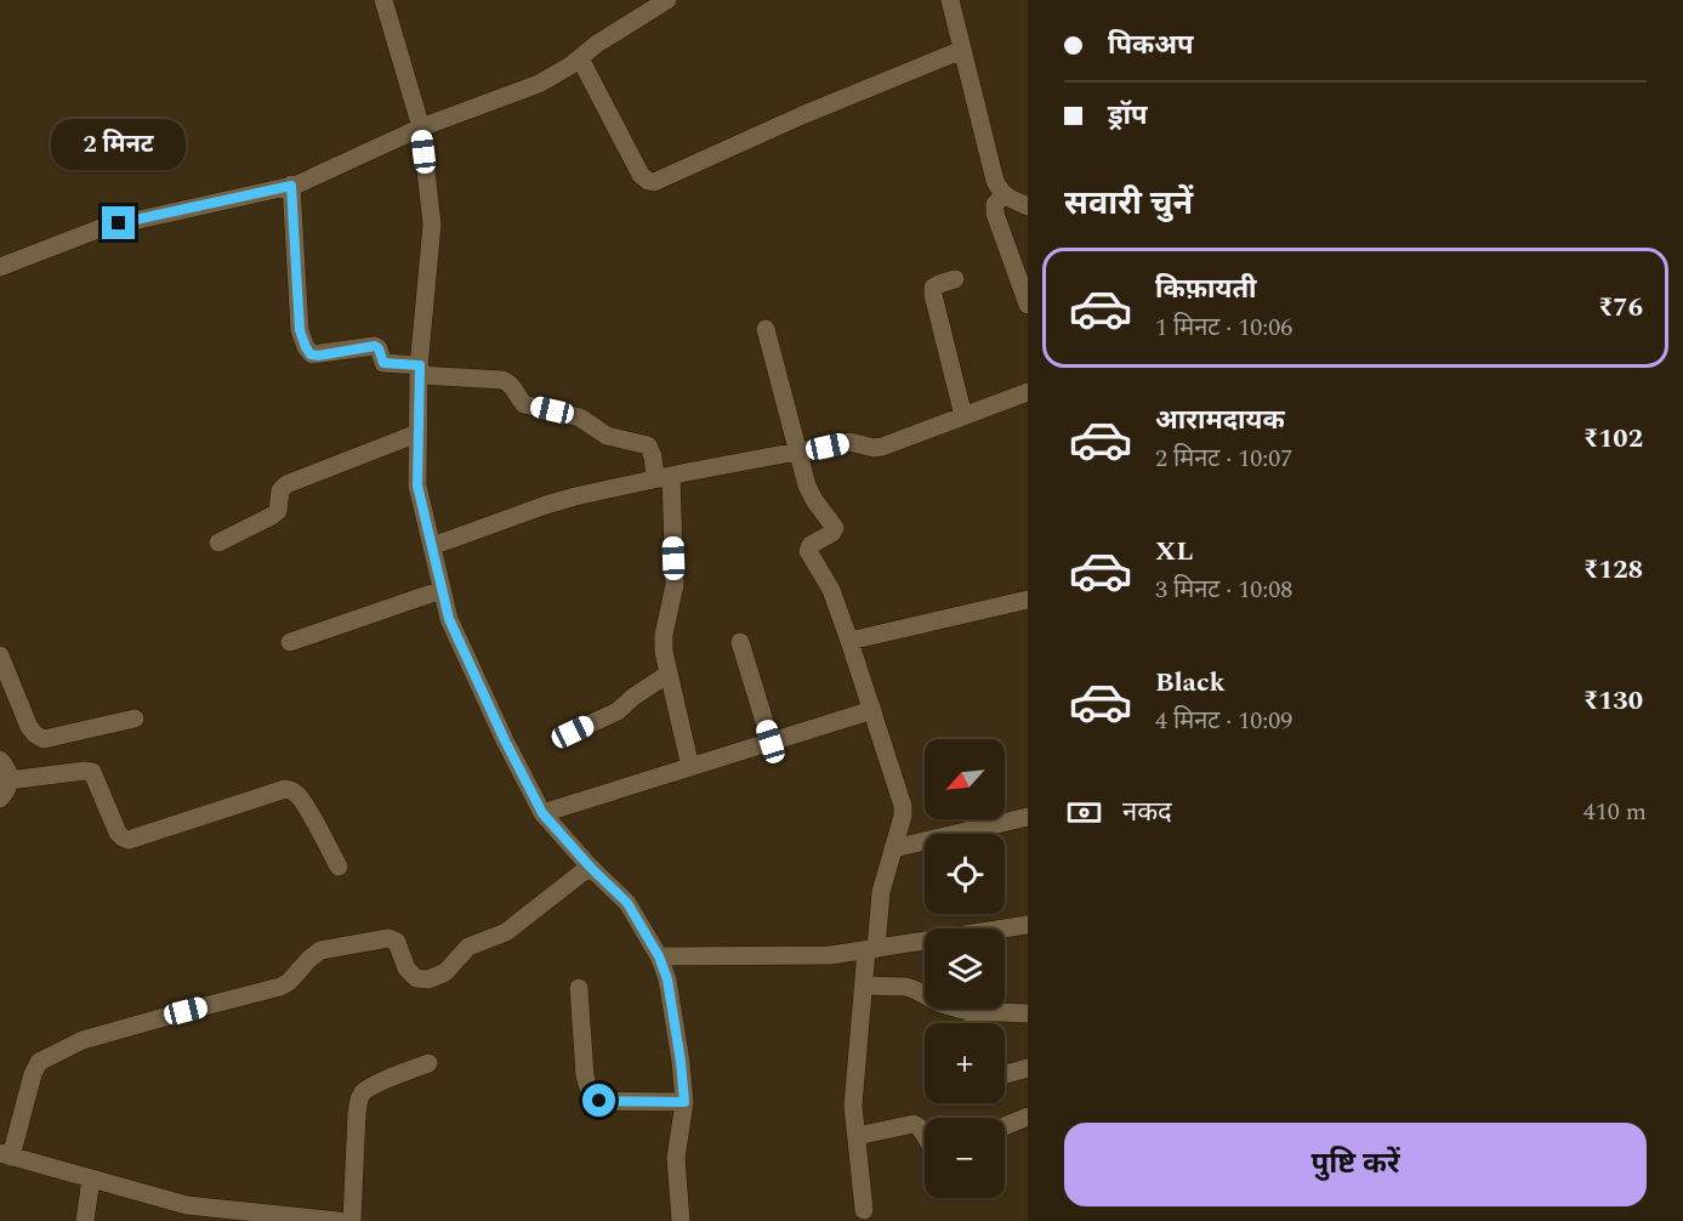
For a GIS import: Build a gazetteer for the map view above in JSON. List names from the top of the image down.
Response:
{
  "north": "bottom left",
  "page": {
    "banner": ["पिकअप", "ड्रॉप"],
    "bubble": "2 मिनट",
    "heading": "सवारी चुनें",
    "list": [
      {
        "name": "किफ़ायती",
        "note": "1 मिनट · 10:06",
        "value": "₹76"
      },
      {
        "name": "आरामदायक",
        "note": "2 मिनट · 10:07",
        "value": "₹102"
      },
      {
        "name": "XL",
        "note": "3 मिनट · 10:08",
        "value": "₹128"
      },
      {
        "name": "Black",
        "note": "4 मिनट · 10:09",
        "value": "₹130"
      }
    ],
    "map_buttons": ["+", "−"],
    "pay": ["नकद", "410 m"],
    "buttons": "पुष्टि करें"
  }
}
